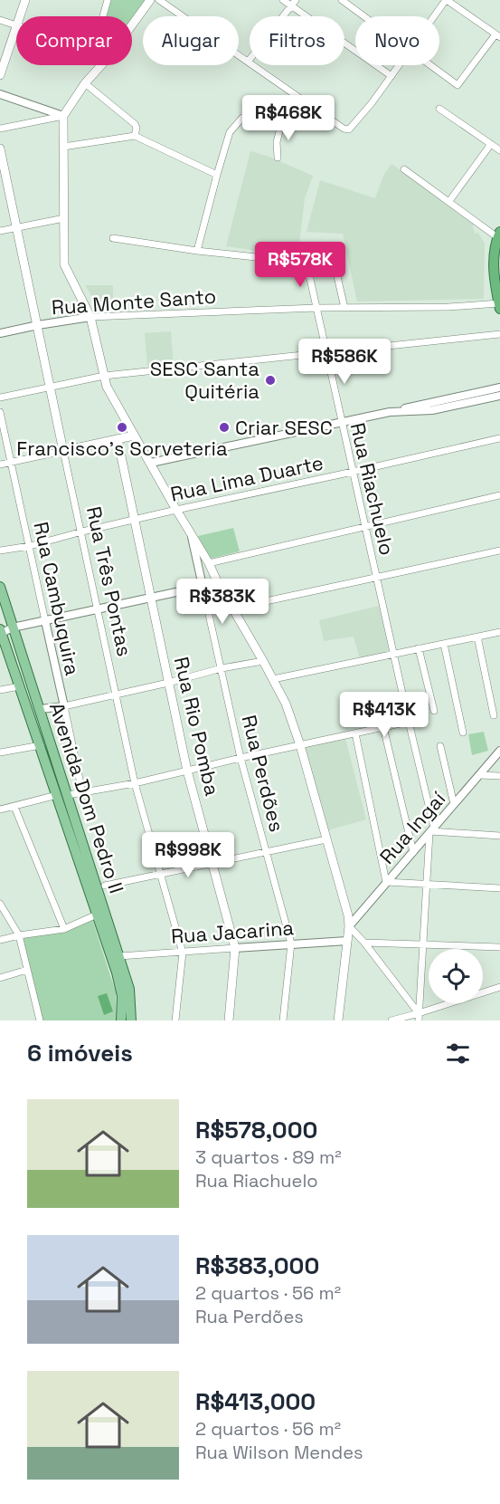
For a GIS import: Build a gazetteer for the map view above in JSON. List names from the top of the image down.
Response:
{
  "streets": {
    "main road": ["Rua Três Pontas", "Rua Rio Pomba", "Avenida Dom Pedro II"],
    "street": [
      "Rua Monte Santo",
      "Rua Lima Duarte",
      "Rua Riachuelo",
      "Rua Cambuquira",
      "Rua Perdões",
      "Rua Ingaí",
      "Rua Jacarina"
    ]
  },
  "crossings": [
    ["Rua Monte Santo", "Rua Riachuelo"],
    ["Rua Monte Santo", "Rua Três Pontas"],
    ["Rua Lima Duarte", "Rua Riachuelo"],
    ["Rua Lima Duarte", "Rua Três Pontas"],
    ["Rua Lima Duarte", "Rua Cambuquira"],
    ["Rua Lima Duarte", "Rua Rio Pomba"],
    ["Rua Riachuelo", "Rua Ingaí"],
    ["Rua Três Pontas", "Rua Jacarina"],
    ["Rua Rio Pomba", "Rua Jacarina"],
    ["Rua Perdões", "Rua Jacarina"],
    ["Avenida Dom Pedro II", "Rua Jacarina"]
  ],
  "places": ["SESC Santa Quitéria", "Francisco’s Sorveteria", "Criar SESC"],
  "page": {
    "chip": [
      "Comprar",
      "Alugar",
      "Filtros",
      "Novo"
    ],
    "price": [
      "R$468K",
      "R$578K",
      "R$586K",
      "R$383K",
      "R$413K",
      "R$998K"
    ],
    "heading": "6 imóveis",
    "list": [
      {
        "name": "R$578,000",
        "note": "3 quartos · 89 m² · Rua Riachuelo"
      },
      {
        "name": "R$383,000",
        "note": "2 quartos · 56 m² · Rua Perdões"
      },
      {
        "name": "R$413,000",
        "note": "2 quartos · 56 m² · Rua Wilson Mendes"
      }
    ]
  }
}
